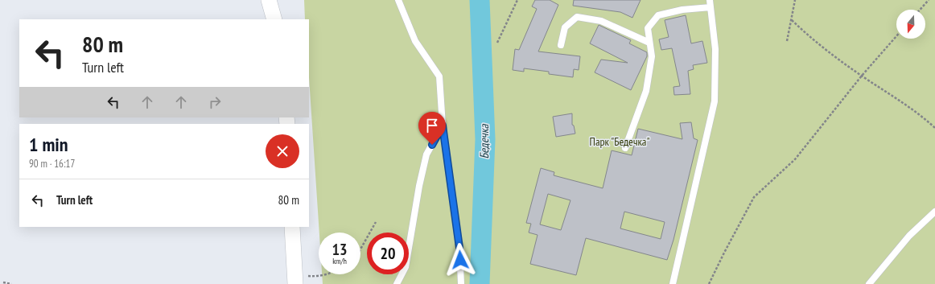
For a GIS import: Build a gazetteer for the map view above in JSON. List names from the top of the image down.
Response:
{
  "water": ["Бедечка"],
  "parks": ["Парк \"Бедечка\""],
  "north": "bottom",
  "page": {
    "turn": ["80 m", "Turn left"],
    "heading": ["1 min", "90 m · 16:17"],
    "list": [
      {
        "name": "Turn left",
        "value": "80 m"
      }
    ],
    "speed": "13 km/h",
    "limit": "20"
  }
}
